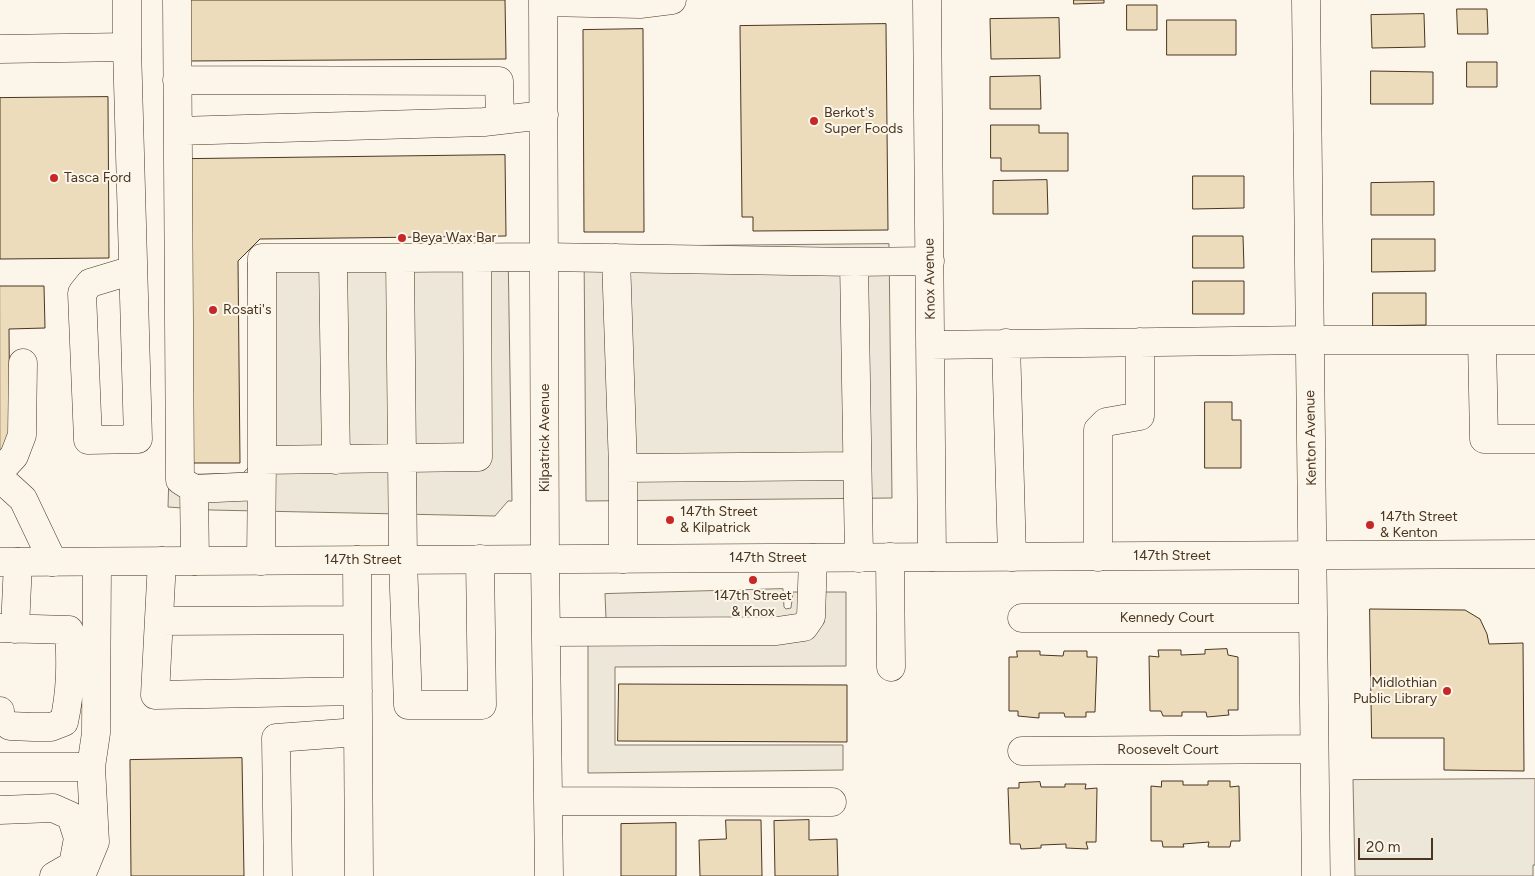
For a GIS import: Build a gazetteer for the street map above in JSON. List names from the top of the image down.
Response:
{
  "streets": {
    "street": [
      "Knox Avenue",
      "Kilpatrick Avenue",
      "Kenton Avenue",
      "147th Street",
      "Kennedy Court",
      "Roosevelt Court"
    ]
  },
  "crossings": [
    ["Knox Avenue", "147th Street"],
    ["Kilpatrick Avenue", "147th Street"],
    ["Kenton Avenue", "147th Street"],
    ["Kenton Avenue", "Kennedy Court"],
    ["Kenton Avenue", "Roosevelt Court"]
  ],
  "places": [
    "Berkot's Super Foods",
    "Tasca Ford",
    "Beya Wax Bar",
    "Rosati's",
    "147th Street & Kilpatrick",
    "147th Street & Kenton",
    "147th Street & Knox",
    "Midlothian Public Library"
  ],
  "scale_bar": "20 m"
}
